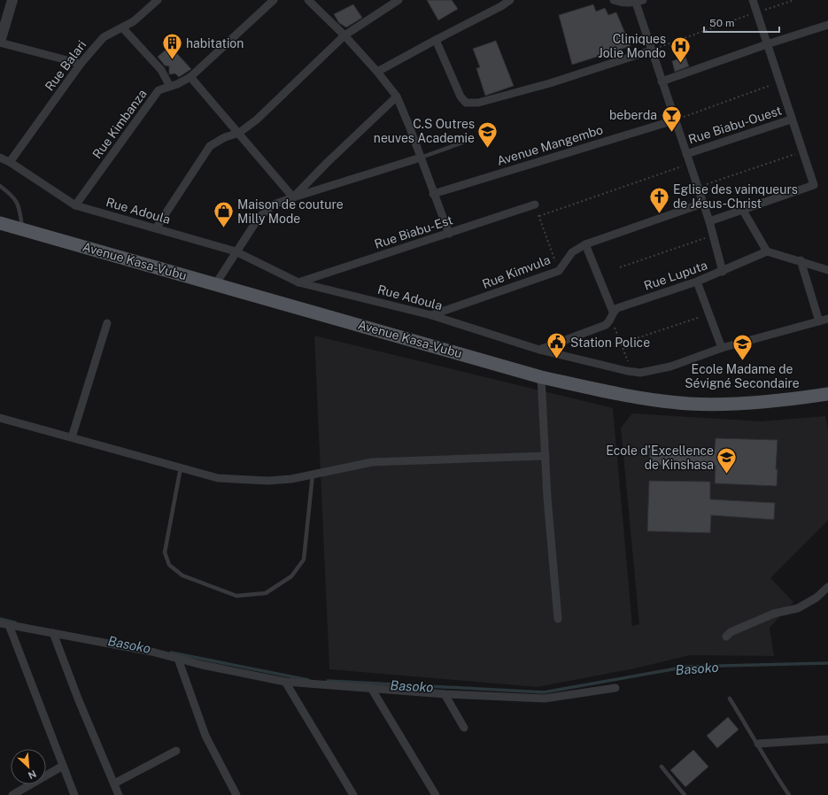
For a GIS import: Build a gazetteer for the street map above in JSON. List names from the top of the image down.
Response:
{
  "streets": {
    "main road": ["Avenue Kasa-Vubu"],
    "street": [
      "Rue Balari",
      "Rue Kimbanza",
      "Rue Biabu-Ouest",
      "Avenue Mangembo",
      "Rue Adoula",
      "Rue Biabu-Est",
      "Rue Kimvula",
      "Rue Luputa"
    ]
  },
  "crossings": [
    ["Rue Balari", "Rue Adoula"],
    ["Rue Kimbanza", "Rue Adoula"],
    ["Rue Adoula", "Rue Biabu-Est"],
    ["Rue Adoula", "Rue Kimvula"],
    ["Rue Adoula", "Rue Luputa"]
  ],
  "water": ["Basoko"],
  "places": {
    "building": ["habitation"],
    "hospital": ["Cliniques Jolie Mondo"],
    "bar": ["beberda"],
    "school or university": ["C.S Outres neuves Academie", "Ecole Madame de Sévigné Secondaire", "Ecole d'Excellence de Kinshasa"],
    "church": ["Eglise des vainqueurs de Jésus-Christ"],
    "shop": ["Maison de couture Milly Mode"],
    "public building": ["Station Police"]
  },
  "scale_bar": "50 m",
  "north": "bottom right"
}
